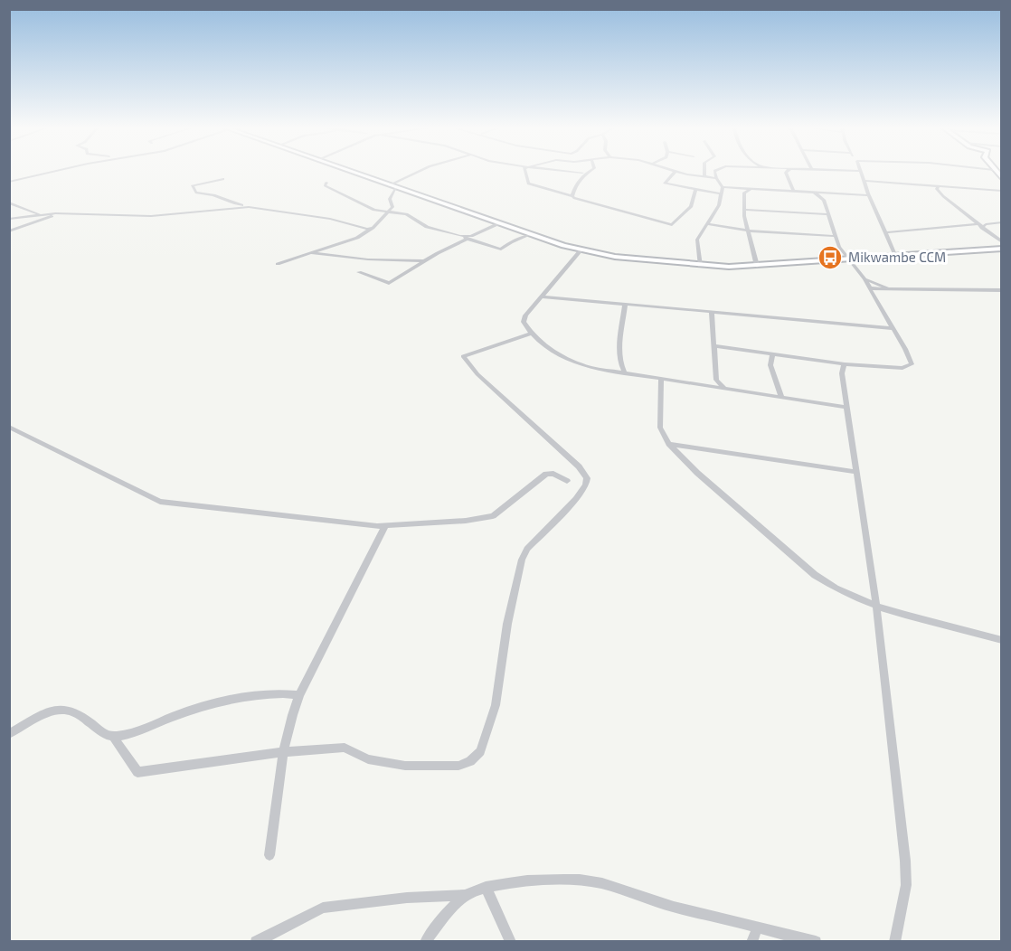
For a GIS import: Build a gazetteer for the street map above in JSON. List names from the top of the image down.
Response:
{
  "places": {
    "bus stop": ["Mikwambe CCM"]
  }
}
